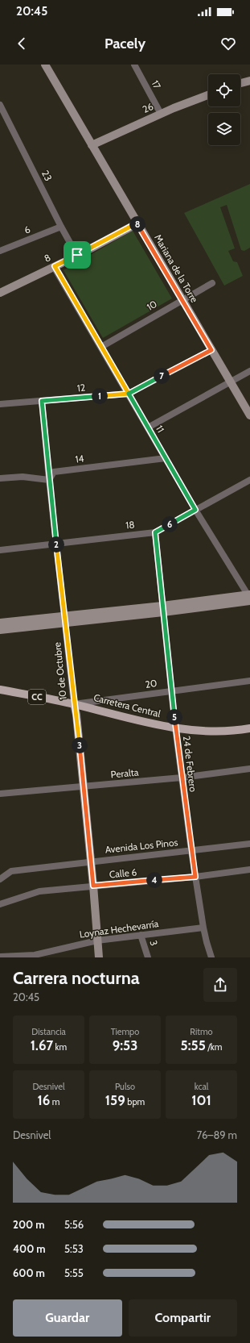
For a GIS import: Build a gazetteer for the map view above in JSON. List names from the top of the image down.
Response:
{
  "streets": {
    "main road": ["CC", "Carretera Central"],
    "street": [
      "17",
      "26",
      "23",
      "6",
      "8",
      "Mariana de la Torre",
      "10",
      "12",
      "11",
      "14",
      "18",
      "10 de Octubre",
      "20",
      "24 de Febrero",
      "Peralta",
      "Avenida Los Pinos",
      "Calle 6",
      "Loynaz Hechevarría",
      "3"
    ]
  },
  "crossings": [
    ["17", "26"],
    ["26", "Mariana de la Torre"],
    ["23", "6"],
    ["23", "8"],
    ["8", "Mariana de la Torre"],
    ["8", "11"],
    ["Mariana de la Torre", "10"],
    ["Mariana de la Torre", "12"],
    ["10", "11"],
    ["12", "11"],
    ["12", "10 de Octubre"],
    ["11", "14"],
    ["11", "18"],
    ["14", "10 de Octubre"],
    ["18", "10 de Octubre"],
    ["18", "24 de Febrero"],
    ["10 de Octubre", "20"],
    ["10 de Octubre", "Carretera Central"],
    ["10 de Octubre", "Peralta"],
    ["10 de Octubre", "Avenida Los Pinos"],
    ["10 de Octubre", "Calle 6"],
    ["10 de Octubre", "Loynaz Hechevarría"],
    ["20", "Carretera Central"],
    ["20", "24 de Febrero"],
    ["Carretera Central", "24 de Febrero"],
    ["24 de Febrero", "Peralta"],
    ["24 de Febrero", "Avenida Los Pinos"],
    ["24 de Febrero", "Calle 6"],
    ["24 de Febrero", "Loynaz Hechevarría"],
    ["Loynaz Hechevarría", "3"]
  ],
  "page": {
    "status": "20:45",
    "header": "Pacely",
    "pins": [
      "8",
      "7",
      "1",
      "6",
      "2",
      "5",
      "3",
      "4"
    ],
    "heading": ["Carrera nocturna", "20:45"],
    "stats": [
      ["Distancia", "1.67 km"],
      ["Tiempo", "9:53"],
      ["Ritmo", "5:55 /km"],
      ["Desnivel", "16 m"],
      ["Pulso", "159 bpm"],
      ["kcal", "101"]
    ],
    "chart": ["Desnivel", "76–89 m"],
    "list": [
      {
        "name": "200 m",
        "note": "5:56"
      },
      {
        "name": "400 m",
        "note": "5:53"
      },
      {
        "name": "600 m",
        "note": "5:55"
      }
    ],
    "buttons": ["Guardar", "Compartir"]
  }
}
